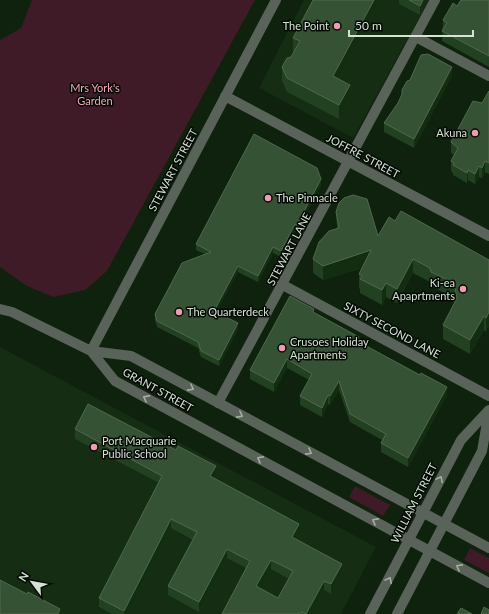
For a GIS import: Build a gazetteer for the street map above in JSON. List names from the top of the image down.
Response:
{
  "streets": {
    "street": [
      "JOFFRE STREET",
      "STEWART STREET",
      "STEWART LANE",
      "SIXTY SECOND LANE",
      "GRANT STREET",
      "WILLIAM STREET"
    ]
  },
  "crossings": [
    ["JOFFRE STREET", "STEWART STREET"],
    ["JOFFRE STREET", "STEWART LANE"],
    ["STEWART STREET", "GRANT STREET"],
    ["STEWART LANE", "SIXTY SECOND LANE"],
    ["STEWART LANE", "GRANT STREET"],
    ["GRANT STREET", "WILLIAM STREET"]
  ],
  "parks": ["Mrs York's Garden"],
  "places": [
    "The Point",
    "Akuna",
    "The Pinnacle",
    "Ki-ea Apaprtments",
    "The Quarterdeck",
    "Crusoes Holiday Apartments",
    "Port Macquarie Public School"
  ],
  "scale_bar": "50 m",
  "north": "top left"
}
